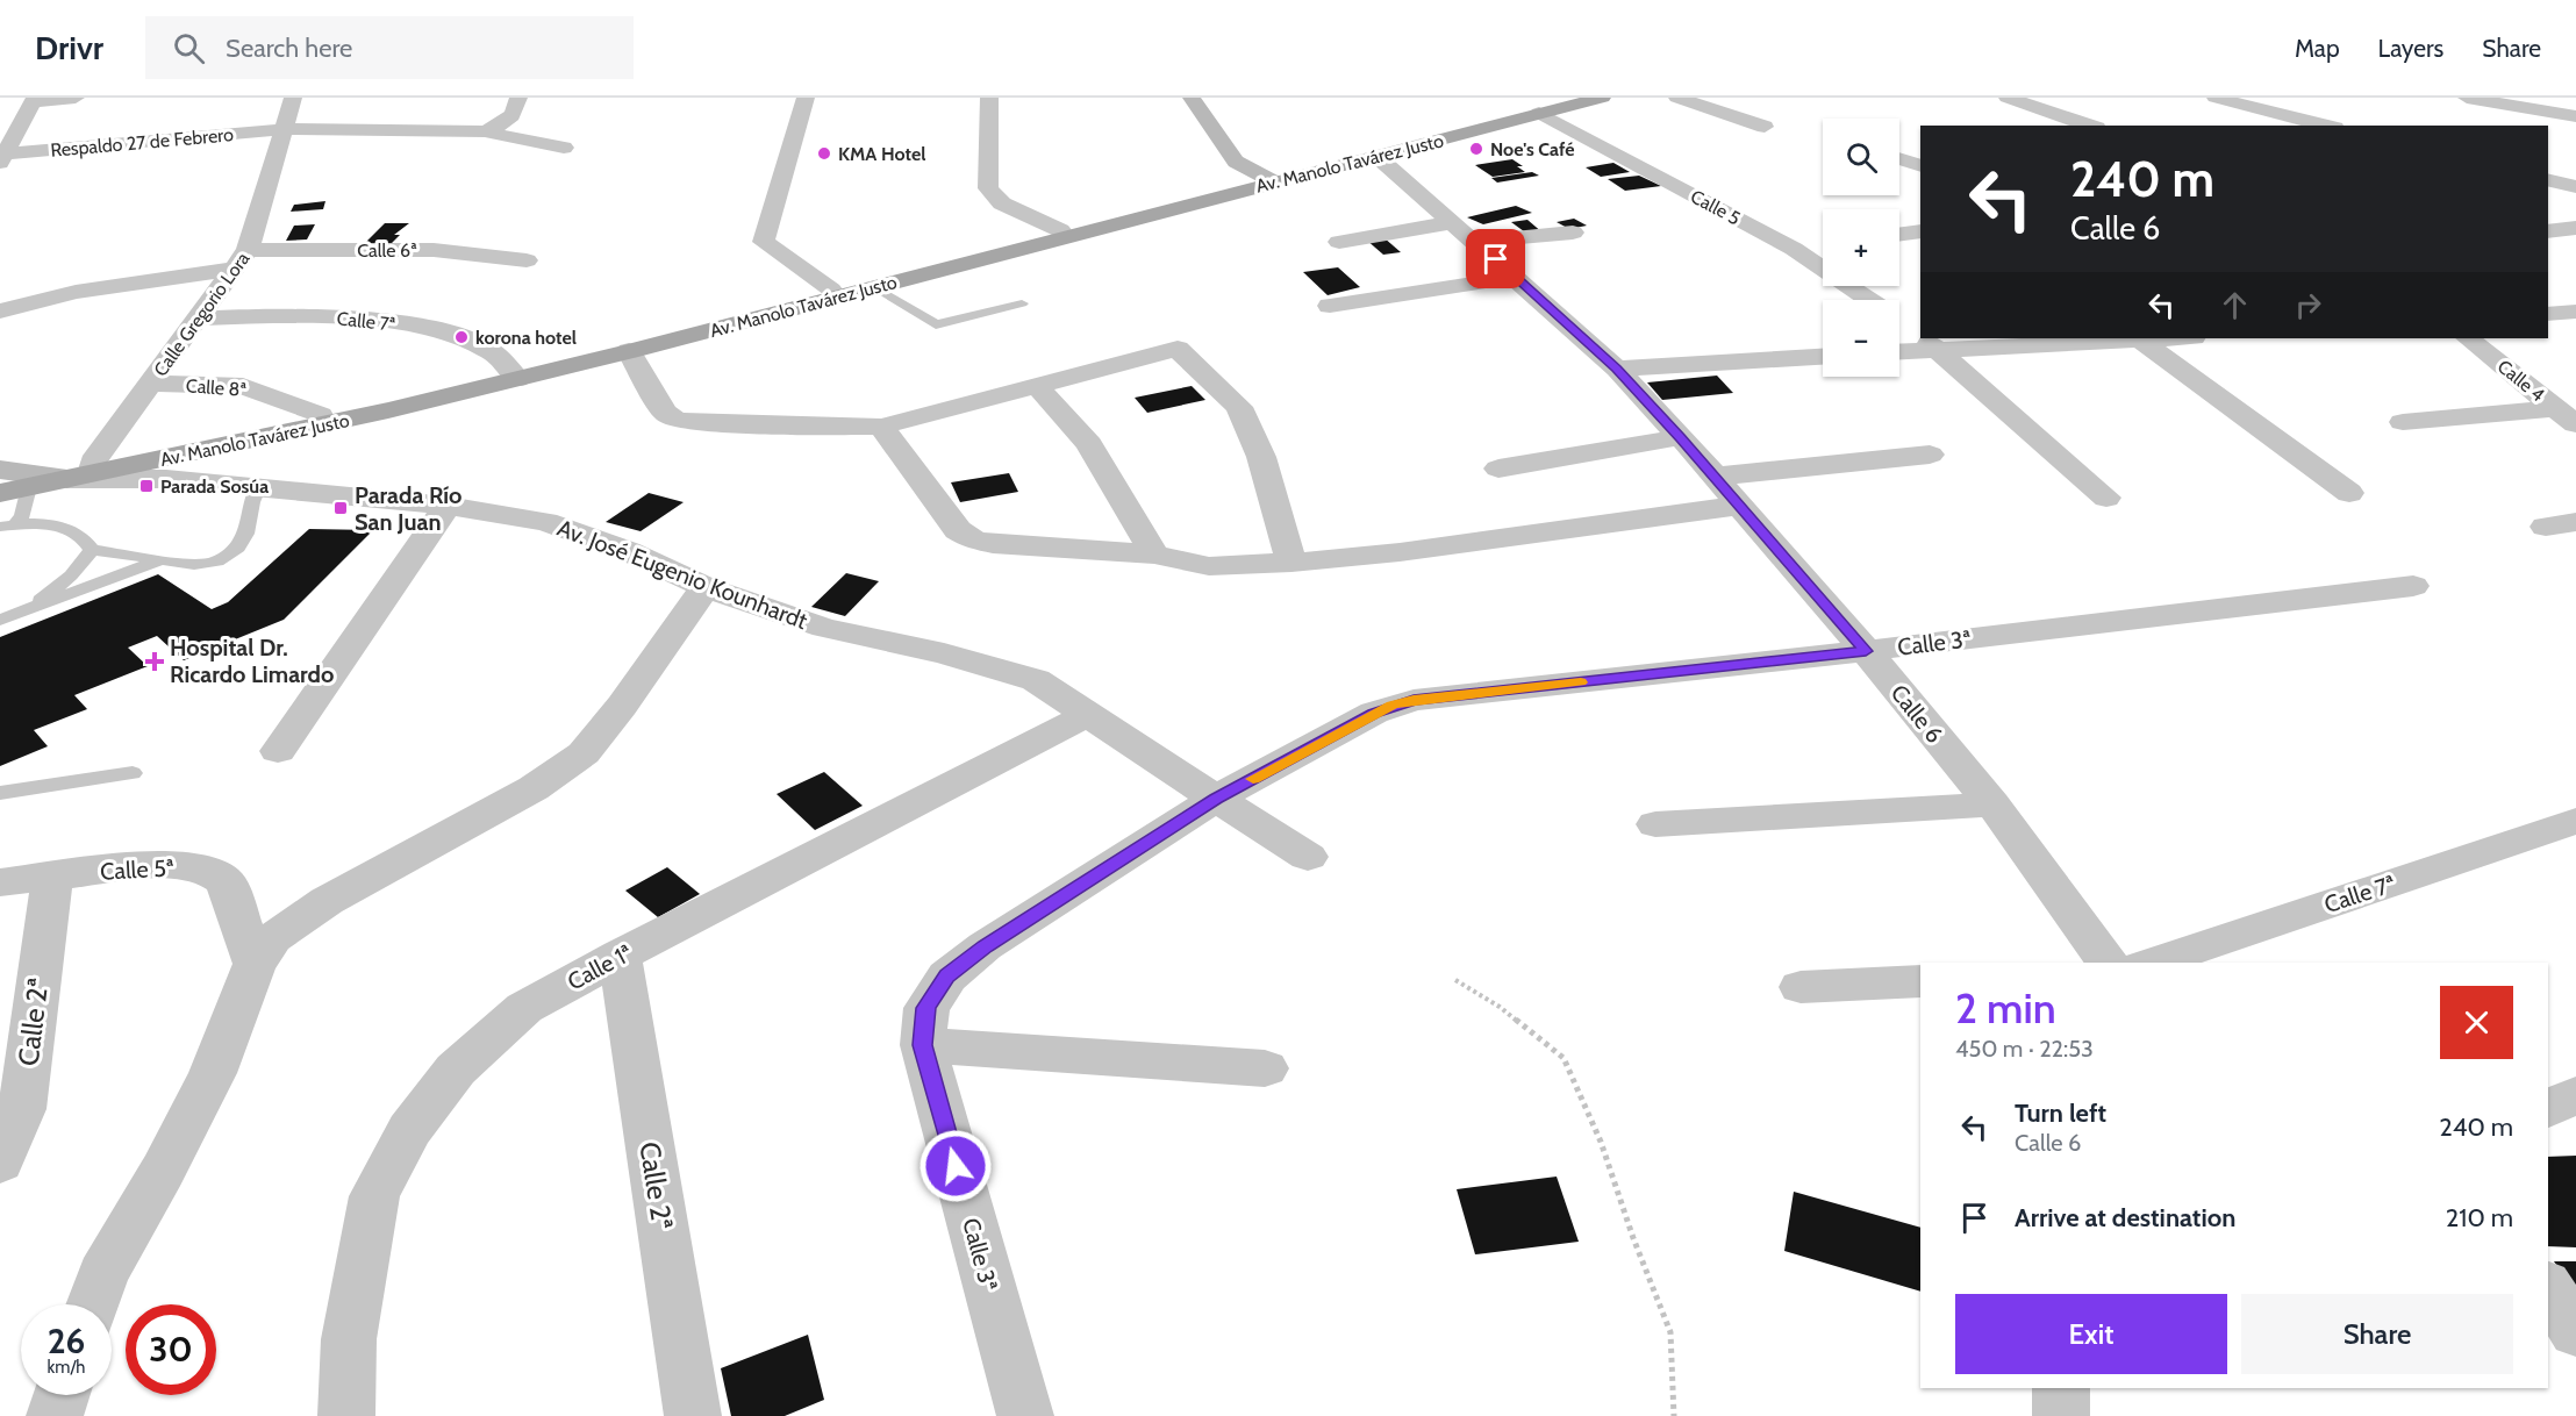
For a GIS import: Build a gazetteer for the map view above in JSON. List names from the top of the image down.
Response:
{
  "streets": {
    "main road": ["Av. Manolo Tavárez Justo"],
    "street": [
      "Respaldo 27 de Febrero",
      "Calle 5",
      "Calle 6ª",
      "Calle Gregorio Lora",
      "Calle 7ª",
      "Calle 4",
      "Calle 8ª",
      "Av. José Eugenio Kounhardt",
      "Calle 3ª",
      "Calle 6",
      "Calle 5ª",
      "Calle 1ª",
      "Calle 2ª"
    ]
  },
  "crossings": [
    ["Respaldo 27 de Febrero", "Calle Gregorio Lora"],
    ["Av. Manolo Tavárez Justo", "Calle 5"],
    ["Av. Manolo Tavárez Justo", "Calle Gregorio Lora"],
    ["Av. Manolo Tavárez Justo", "Calle 7ª"],
    ["Av. Manolo Tavárez Justo", "Calle 8ª"],
    ["Av. Manolo Tavárez Justo", "Av. José Eugenio Kounhardt"],
    ["Av. Manolo Tavárez Justo", "Calle 6"],
    ["Calle 6ª", "Calle Gregorio Lora"],
    ["Calle Gregorio Lora", "Calle 7ª"],
    ["Calle Gregorio Lora", "Calle 8ª"],
    ["Calle Gregorio Lora", "Av. José Eugenio Kounhardt"],
    ["Av. José Eugenio Kounhardt", "Calle 3ª"],
    ["Av. José Eugenio Kounhardt", "Calle 1ª"],
    ["Calle 3ª", "Calle 6"],
    ["Calle 5ª", "Calle 2ª"],
    ["Calle 1ª", "Calle 2ª"]
  ],
  "places": {
    "other": ["Noe's Café", "KMA Hotel", "korona hotel"],
    "transit": ["Parada Sosúa", "Parada Río San Juan"],
    "health": ["Hospital Dr. Ricardo Limardo"]
  },
  "page": {
    "header": "Drivr",
    "search": "Search here",
    "nav": ["Map", "Layers", "Share"],
    "map_buttons": ["+", "−"],
    "turn": ["240 m", "Calle 6"],
    "heading": ["2 min", "450 m · 22:53"],
    "list": [
      {
        "name": "Turn left",
        "note": "Calle 6",
        "value": "240 m"
      },
      {
        "name": "Arrive at destination",
        "value": "210 m"
      }
    ],
    "buttons": ["Exit", "Share"],
    "speed": "26 km/h",
    "limit": "30"
  }
}
